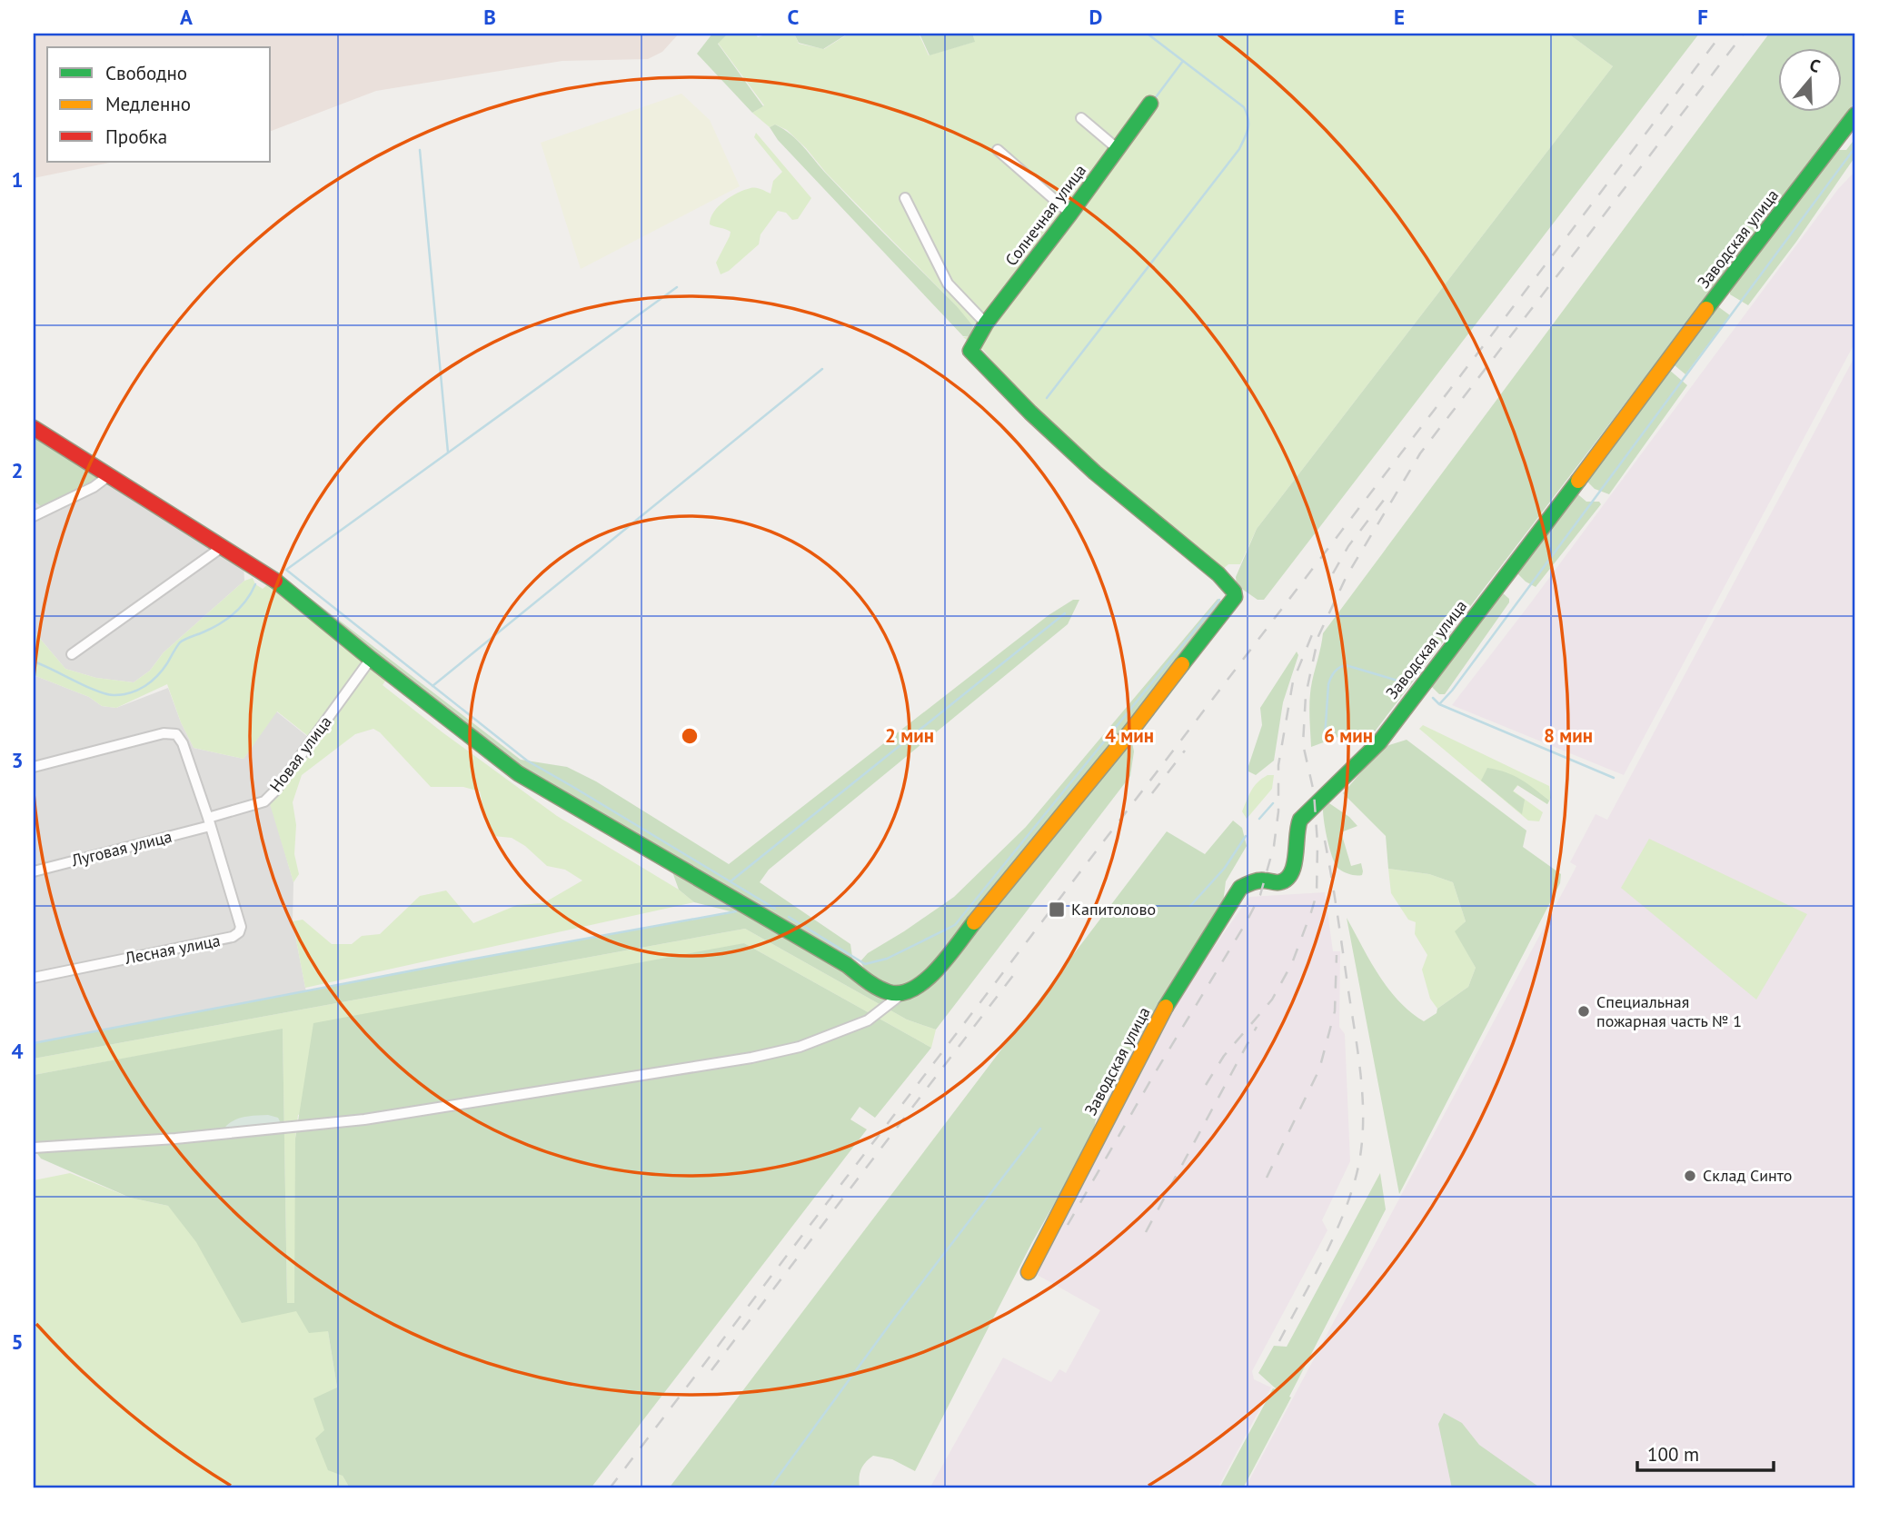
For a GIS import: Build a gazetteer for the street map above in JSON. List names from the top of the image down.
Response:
{
  "streets": {
    "street": [
      "Солнечная улица",
      "Заводская улица",
      "Новая улица",
      "Луговая улица",
      "Лесная улица"
    ]
  },
  "crossings": [
    ["Новая улица", "Луговая улица"],
    ["Новая улица", "Лесная улица"],
    ["Луговая улица", "Лесная улица"]
  ],
  "places": {
    "transit": ["Капитолово"],
    "other": ["Специальная пожарная часть № 1", "Склад Синто"]
  },
  "legend": ["Свободно", "Медленно", "Пробка"],
  "scale_bar": "100 m",
  "north": "top",
  "grid": {
    "columns": [
      "A",
      "B",
      "C",
      "D",
      "E",
      "F"
    ],
    "rows": [
      "1",
      "2",
      "3",
      "4",
      "5"
    ]
  },
  "rings": [
    "2 мин",
    "4 мин",
    "6 мин",
    "8 мин"
  ]
}
